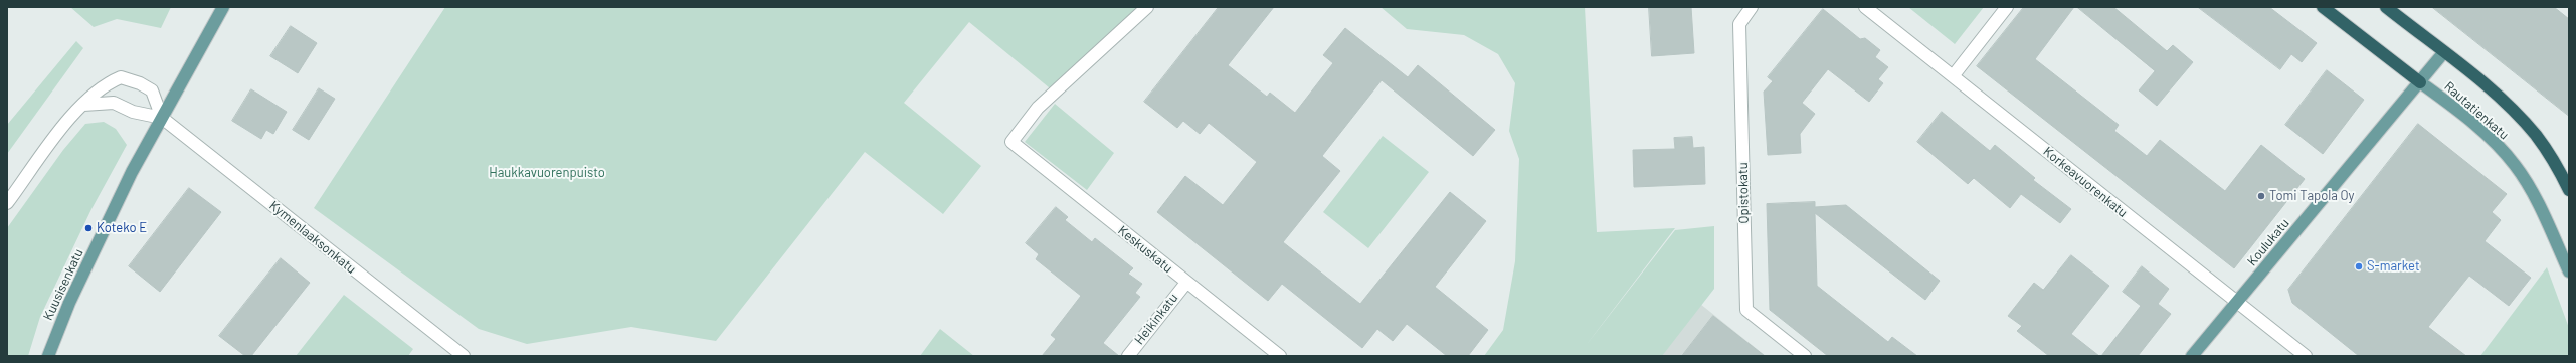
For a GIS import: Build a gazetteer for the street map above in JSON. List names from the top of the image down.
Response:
{
  "streets": {
    "highway": ["Rautatienkatu"],
    "main road": ["Koulukatu", "Kuusisenkatu"],
    "street": [
      "Korkeavuorenkatu",
      "Opistokatu",
      "Kymenlaaksonkatu",
      "Keskuskatu",
      "Heikinkatu"
    ]
  },
  "crossings": [
    ["Rautatienkatu", "Koulukatu"],
    ["Korkeavuorenkatu", "Koulukatu"],
    ["Kymenlaaksonkatu", "Kuusisenkatu"],
    ["Keskuskatu", "Heikinkatu"]
  ],
  "parks": ["Haukkavuorenpuisto"],
  "places": ["Tomi Tapola Oy", "Koteko E", "S-market"]
}
